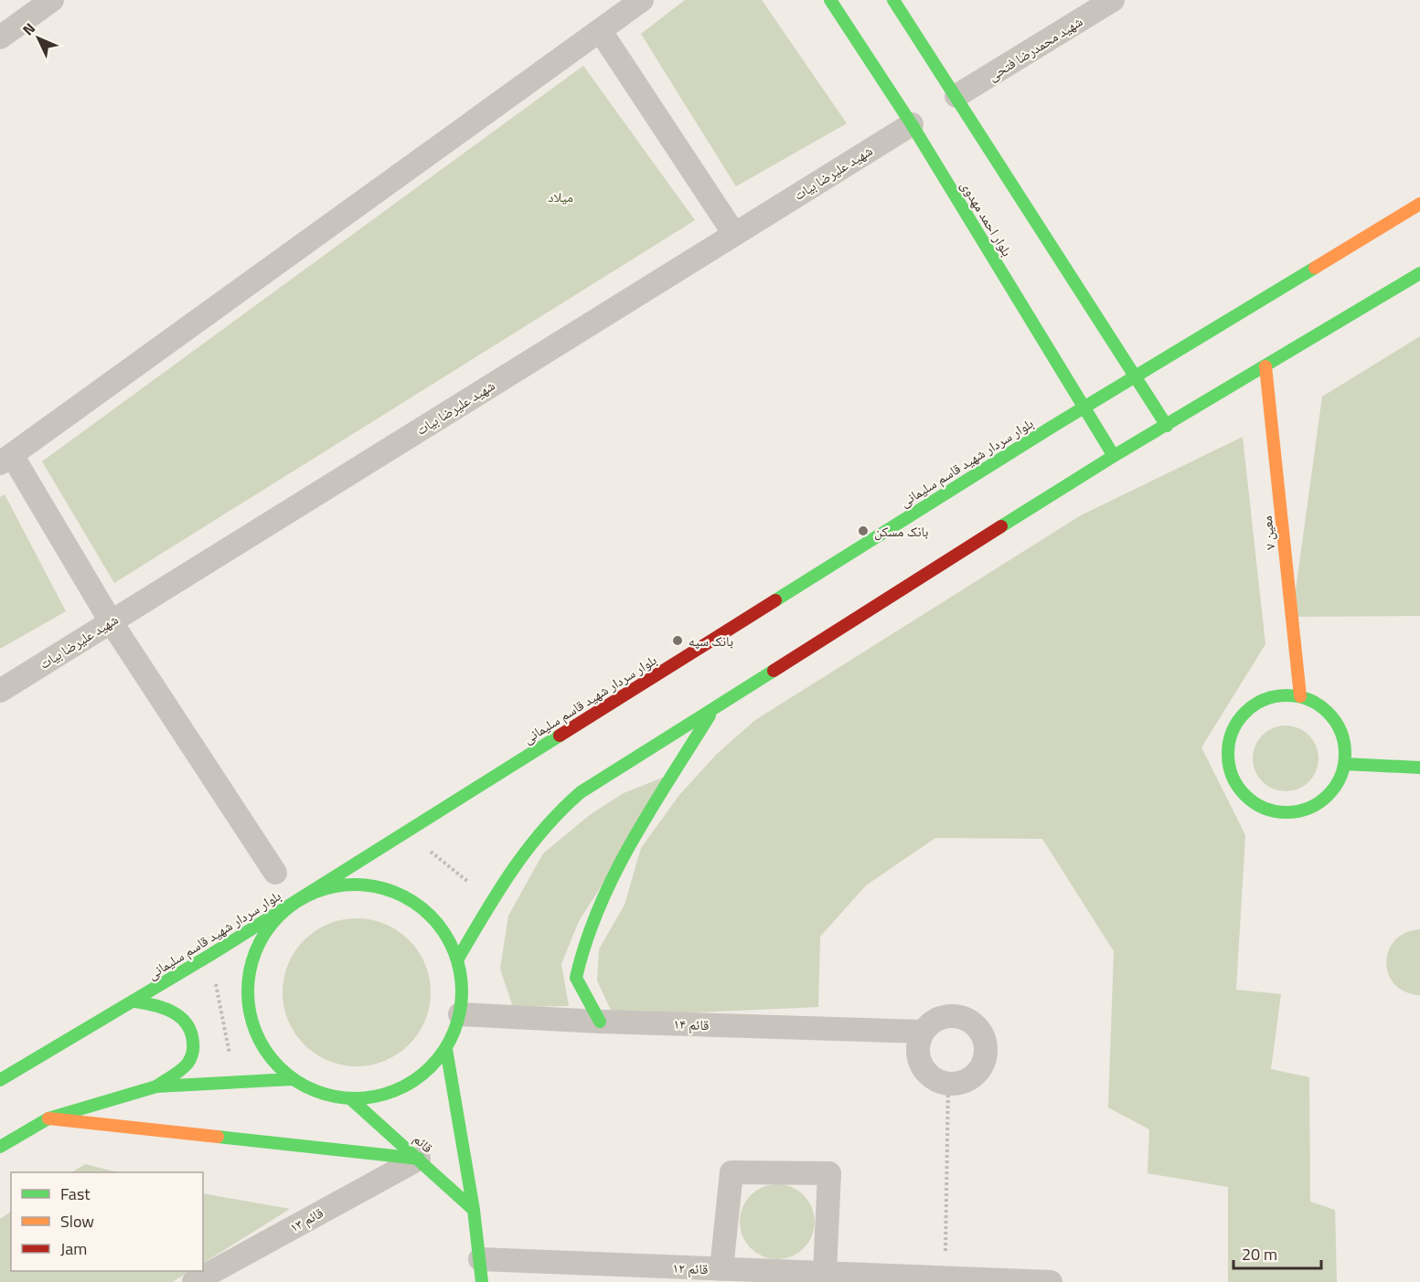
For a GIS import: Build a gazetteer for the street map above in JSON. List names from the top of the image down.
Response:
{
  "streets": {
    "main road": [
      "بلوار احمد مهدوی",
      "بلوار سردار شهید قاسم سلیمانی",
      "معین ۷",
      "قائم"
    ],
    "street": [
      "شهید محمدرضا فتحی",
      "شهید علیرضا بیات",
      "قائم ۱۴",
      "قائم ۱۳",
      "قائم ۱۲"
    ]
  },
  "crossings": [
    ["شهید علیرضا بیات", "بلوار احمد مهدوی"],
    ["بلوار احمد مهدوی", "بلوار سردار شهید قاسم سلیمانی"],
    ["قائم", "قائم ۱۳"]
  ],
  "parks": ["میلاد"],
  "places": ["بانک مسکن", "بانک سپه"],
  "legend": ["Fast", "Slow", "Jam"],
  "scale_bar": "20 m",
  "north": "top left"
}
